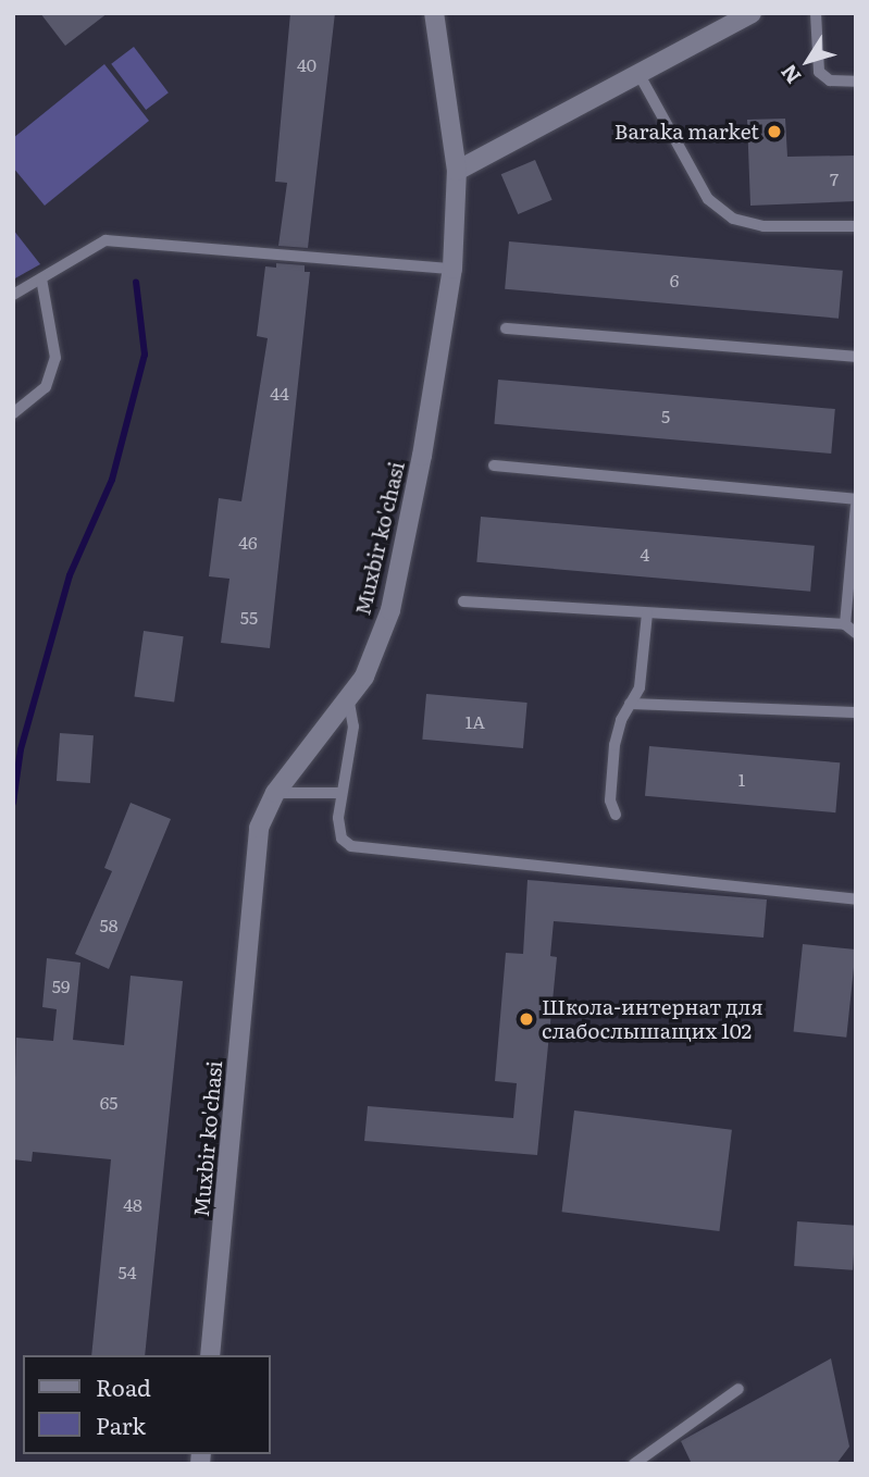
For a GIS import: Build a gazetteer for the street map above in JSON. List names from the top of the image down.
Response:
{
  "streets": {
    "street": ["Muxbir ko'chasi"]
  },
  "places": ["Baraka market", "Школа-интернат для слабослышащих 102"],
  "house_numbers": [
    "40",
    "7",
    "6",
    "44",
    "5",
    "46",
    "4",
    "55",
    "1A",
    "1",
    "58",
    "59",
    "65",
    "48",
    "54"
  ],
  "legend": ["Road", "Park"],
  "north": "bottom left"
}
